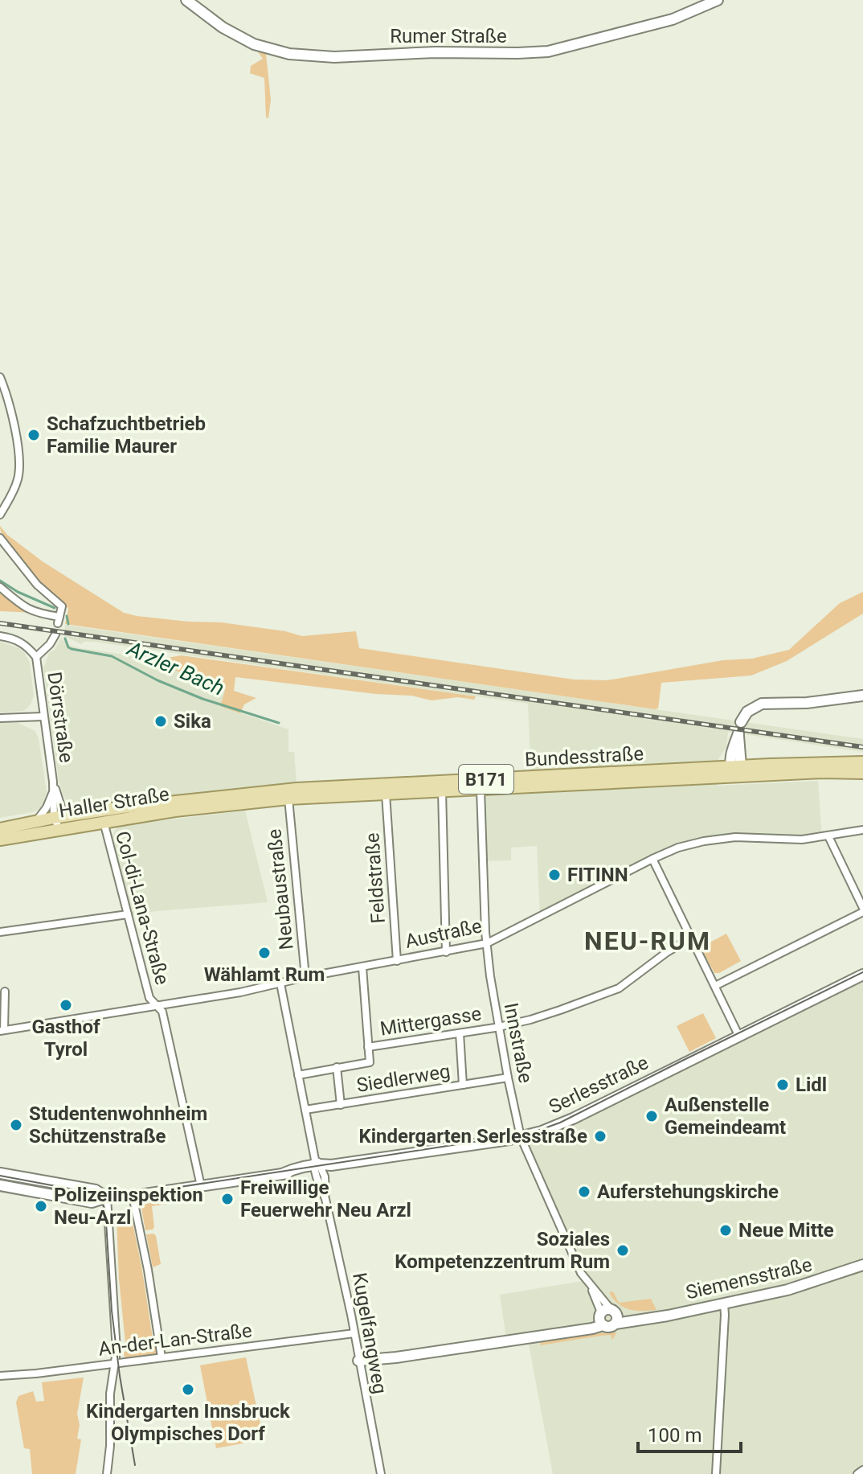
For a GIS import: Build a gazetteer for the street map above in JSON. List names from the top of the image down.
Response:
{
  "streets": {
    "main road": ["Bundesstraße", "B171", "Haller Straße"],
    "street": [
      "Rumer Straße",
      "Dörrstraße",
      "Feldstraße",
      "Neubaustraße",
      "Col-di-Lana-Straße",
      "Austraße",
      "Mittergasse",
      "Innstraße",
      "Siedlerweg",
      "Serlesstraße",
      "Siemensstraße",
      "Kugelfangweg",
      "An-der-Lan-Straße"
    ]
  },
  "crossings": [
    ["Dörrstraße", "Haller Straße"],
    ["Bundesstraße", "Haller Straße"],
    ["Bundesstraße", "Feldstraße"],
    ["Bundesstraße", "Neubaustraße"],
    ["Bundesstraße", "Innstraße"],
    ["Haller Straße", "Col-di-Lana-Straße"],
    ["Feldstraße", "Austraße"],
    ["Neubaustraße", "Austraße"],
    ["Col-di-Lana-Straße", "Austraße"],
    ["Col-di-Lana-Straße", "Serlesstraße"],
    ["Austraße", "Mittergasse"],
    ["Austraße", "Innstraße"],
    ["Austraße", "Kugelfangweg"],
    ["Mittergasse", "Innstraße"],
    ["Mittergasse", "Kugelfangweg"],
    ["Innstraße", "Siedlerweg"],
    ["Innstraße", "Serlesstraße"],
    ["Innstraße", "Siemensstraße"],
    ["Siedlerweg", "Kugelfangweg"],
    ["Serlesstraße", "Kugelfangweg"],
    ["Siemensstraße", "Kugelfangweg"],
    ["Kugelfangweg", "An-der-Lan-Straße"]
  ],
  "districts": ["NEU-RUM"],
  "water": ["Arzler Bach"],
  "places": [
    "Schafzuchtbetrieb Familie Maurer",
    "Sika",
    "FITINN",
    "Wählamt Rum",
    "Gasthof Tyrol",
    "Lidl",
    "Außenstelle Gemeindeamt",
    "Studentenwohnheim Schützenstraße",
    "Kindergarten Serlesstraße",
    "Auferstehungskirche",
    "Freiwillige Feuerwehr Neu Arzl",
    "Polizeiinspektion Neu-Arzl",
    "Neue Mitte",
    "Soziales Kompetenzzentrum Rum",
    "Kindergarten Innsbruck Olympisches Dorf"
  ],
  "scale_bar": "100 m"
}
